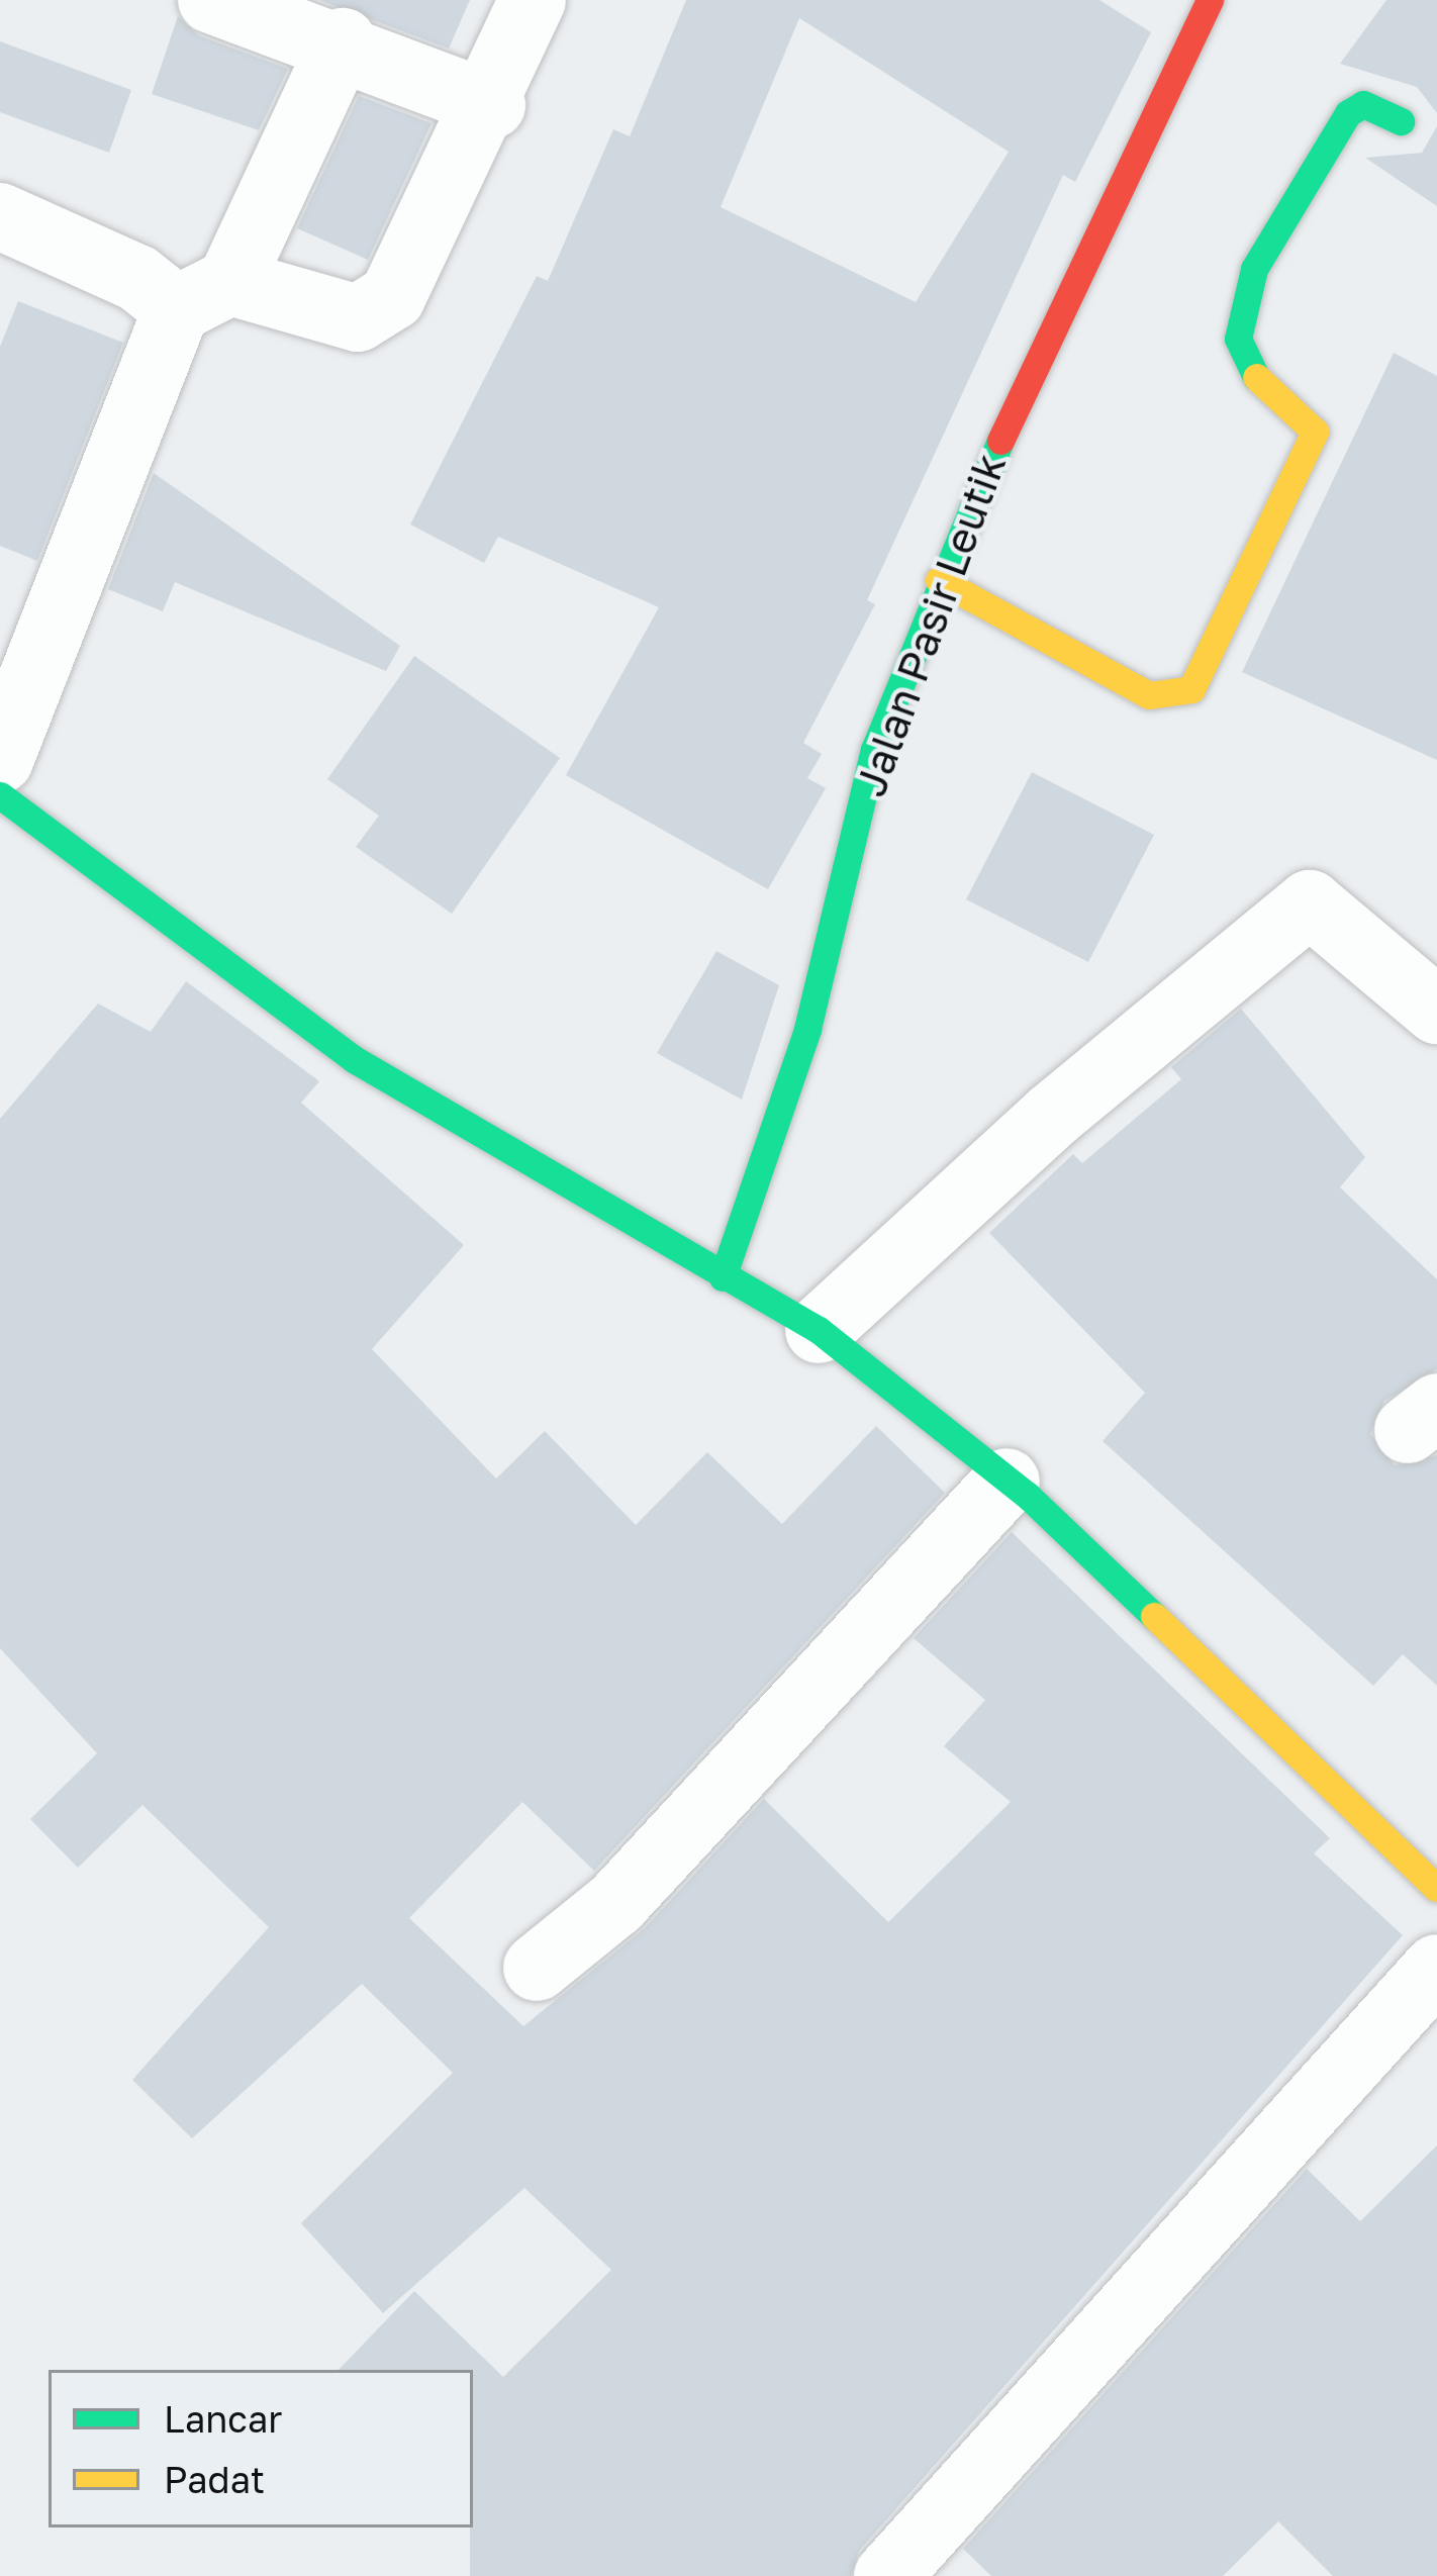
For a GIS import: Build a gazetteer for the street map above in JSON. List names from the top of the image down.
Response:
{
  "streets": {
    "street": ["Jalan Pasir Leutik"]
  },
  "legend": ["Lancar", "Padat"]
}
